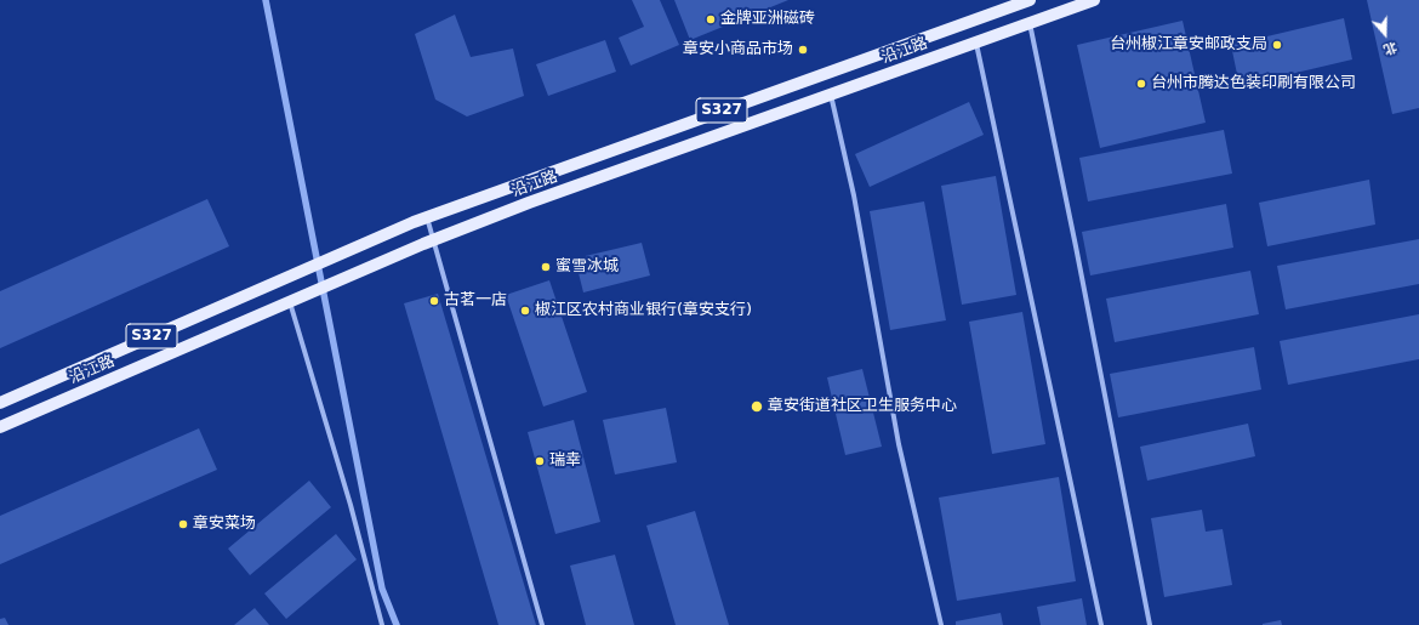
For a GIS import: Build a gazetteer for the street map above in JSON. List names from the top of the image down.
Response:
{
  "streets": {
    "main road": ["沿江路", "S327"]
  },
  "places": [
    "金牌亚洲磁砖",
    "台州椒江章安邮政支局",
    "章安小商品市场",
    "台州市腾达色装印刷有限公司",
    "蜜雪冰城",
    "古茗一店",
    "椒江区农村商业银行(章安支行)",
    "章安街道社区卫生服务中心",
    "瑞幸",
    "章安菜场"
  ],
  "north": "bottom"
}
